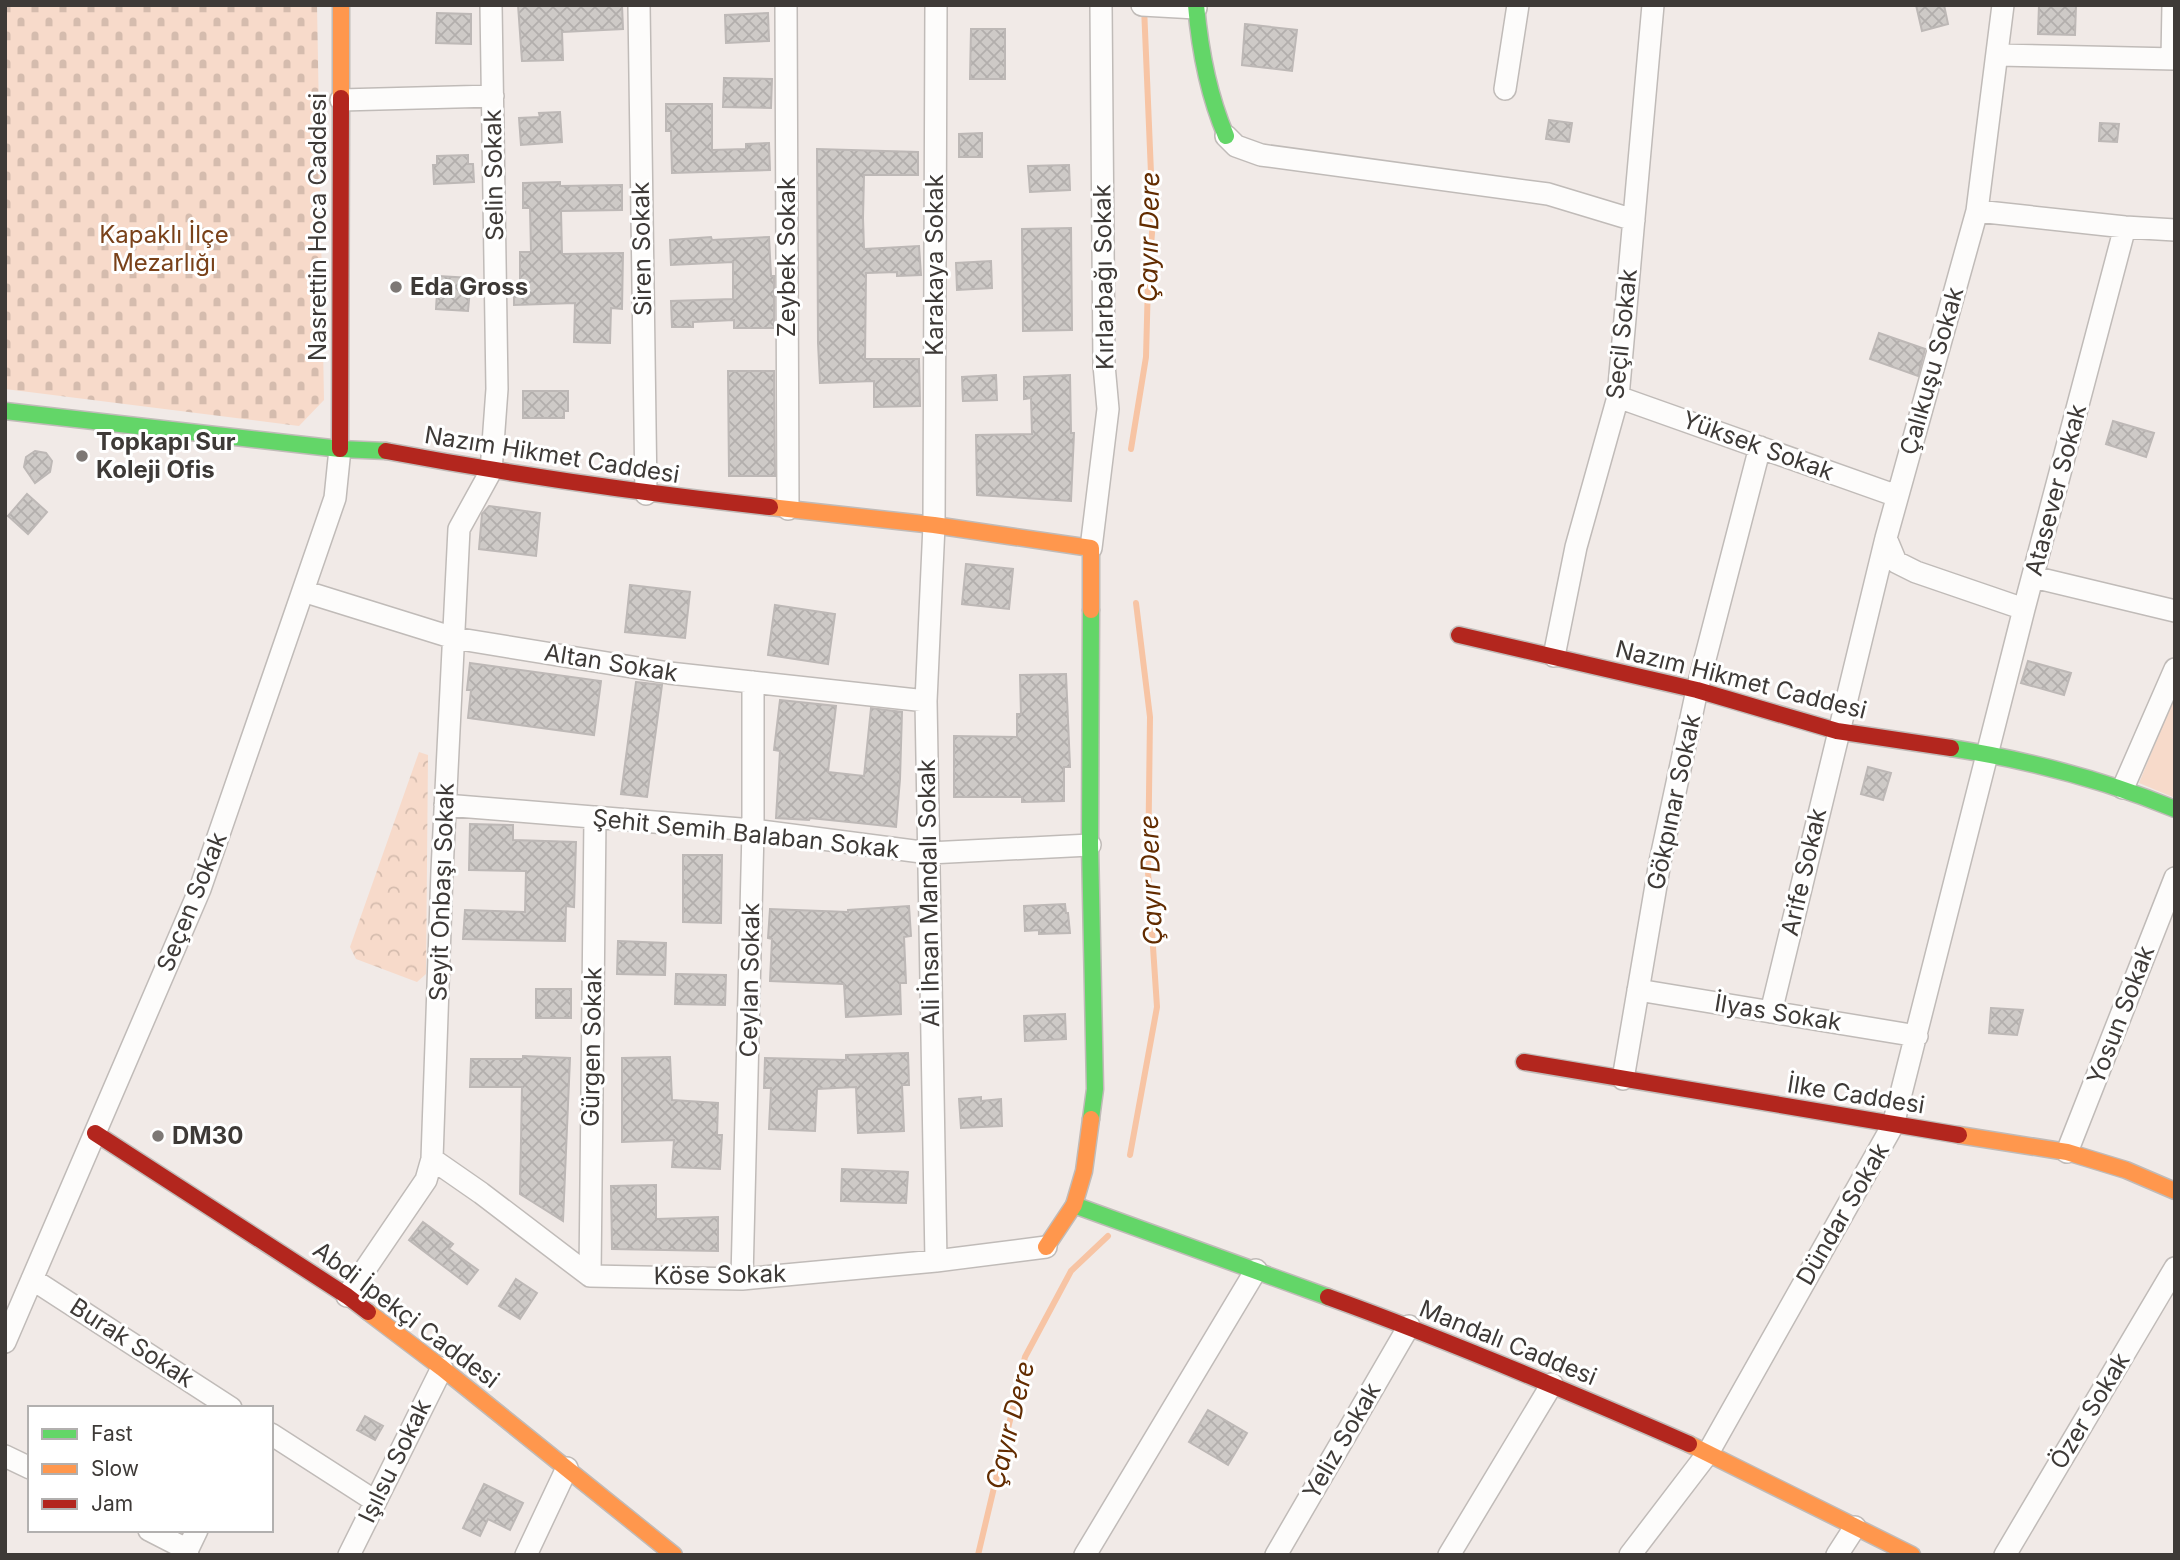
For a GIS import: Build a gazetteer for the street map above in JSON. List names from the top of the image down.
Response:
{
  "streets": {
    "street": [
      "Selin Sokak",
      "Nasrettin Hoca Caddesi",
      "Siren Sokak",
      "Zeybek Sokak",
      "Karakaya Sokak",
      "Kırlarbağı Sokak",
      "Seçil Sokak",
      "Çalıkuşu Sokak",
      "Yüksek Sokak",
      "Nazım Hikmet Caddesi",
      "Atasever Sokak",
      "Altan Sokak",
      "Gökpınar Sokak",
      "Şehit Semih Balaban Sokak",
      "Arife Sokak",
      "Seyit Onbaşı Sokak",
      "Ali İhsan Mandalı Sokak",
      "Seçen Sokak",
      "Ceylan Sokak",
      "İlyas Sokak",
      "Yosun Sokak",
      "Gürgen Sokak",
      "İlke Caddesi",
      "Dündar Sokak",
      "Köse Sokak",
      "Abdi İpekçi Caddesi",
      "Burak Sokak",
      "Mandalı Caddesi",
      "Özer Sokak",
      "Yeliz Sokak",
      "Işılsu Sokak"
    ]
  },
  "crossings": [
    ["Selin Sokak", "Nazım Hikmet Caddesi"],
    ["Selin Sokak", "Seyit Onbaşı Sokak"],
    ["Nasrettin Hoca Caddesi", "Nazım Hikmet Caddesi"],
    ["Nasrettin Hoca Caddesi", "Seçen Sokak"],
    ["Siren Sokak", "Nazım Hikmet Caddesi"],
    ["Zeybek Sokak", "Nazım Hikmet Caddesi"],
    ["Karakaya Sokak", "Nazım Hikmet Caddesi"],
    ["Karakaya Sokak", "Ali İhsan Mandalı Sokak"],
    ["Kırlarbağı Sokak", "Nazım Hikmet Caddesi"],
    ["Seçil Sokak", "Yüksek Sokak"],
    ["Seçil Sokak", "Nazım Hikmet Caddesi"],
    ["Çalıkuşu Sokak", "Yüksek Sokak"],
    ["Çalıkuşu Sokak", "Nazım Hikmet Caddesi"],
    ["Çalıkuşu Sokak", "Arife Sokak"],
    ["Yüksek Sokak", "Gökpınar Sokak"],
    ["Nazım Hikmet Caddesi", "Atasever Sokak"],
    ["Nazım Hikmet Caddesi", "Gökpınar Sokak"],
    ["Nazım Hikmet Caddesi", "Arife Sokak"],
    ["Nazım Hikmet Caddesi", "Seyit Onbaşı Sokak"],
    ["Nazım Hikmet Caddesi", "Ali İhsan Mandalı Sokak"],
    ["Nazım Hikmet Caddesi", "Seçen Sokak"],
    ["Nazım Hikmet Caddesi", "Dündar Sokak"],
    ["Atasever Sokak", "Dündar Sokak"],
    ["Altan Sokak", "Seyit Onbaşı Sokak"],
    ["Altan Sokak", "Ali İhsan Mandalı Sokak"],
    ["Altan Sokak", "Seçen Sokak"],
    ["Altan Sokak", "Ceylan Sokak"],
    ["Gökpınar Sokak", "İlyas Sokak"],
    ["Gökpınar Sokak", "İlke Caddesi"],
    ["Şehit Semih Balaban Sokak", "Seyit Onbaşı Sokak"],
    ["Şehit Semih Balaban Sokak", "Ali İhsan Mandalı Sokak"],
    ["Şehit Semih Balaban Sokak", "Ceylan Sokak"],
    ["Şehit Semih Balaban Sokak", "Gürgen Sokak"],
    ["Arife Sokak", "İlyas Sokak"],
    ["Seyit Onbaşı Sokak", "Abdi İpekçi Caddesi"],
    ["Ali İhsan Mandalı Sokak", "Köse Sokak"],
    ["Seçen Sokak", "Abdi İpekçi Caddesi"],
    ["Seçen Sokak", "Burak Sokak"],
    ["Ceylan Sokak", "Köse Sokak"],
    ["İlyas Sokak", "Dündar Sokak"],
    ["Yosun Sokak", "İlke Caddesi"],
    ["Gürgen Sokak", "Köse Sokak"],
    ["İlke Caddesi", "Dündar Sokak"],
    ["Dündar Sokak", "Mandalı Caddesi"],
    ["Abdi İpekçi Caddesi", "Işılsu Sokak"],
    ["Mandalı Caddesi", "Yeliz Sokak"]
  ],
  "water": ["Çayır Dere"],
  "parks": ["Kapaklı İlçe Mezarlığı"],
  "places": ["Eda Gross", "Topkapı Sur Koleji Ofis", "DM30"],
  "legend": ["Fast", "Slow", "Jam"]
}
